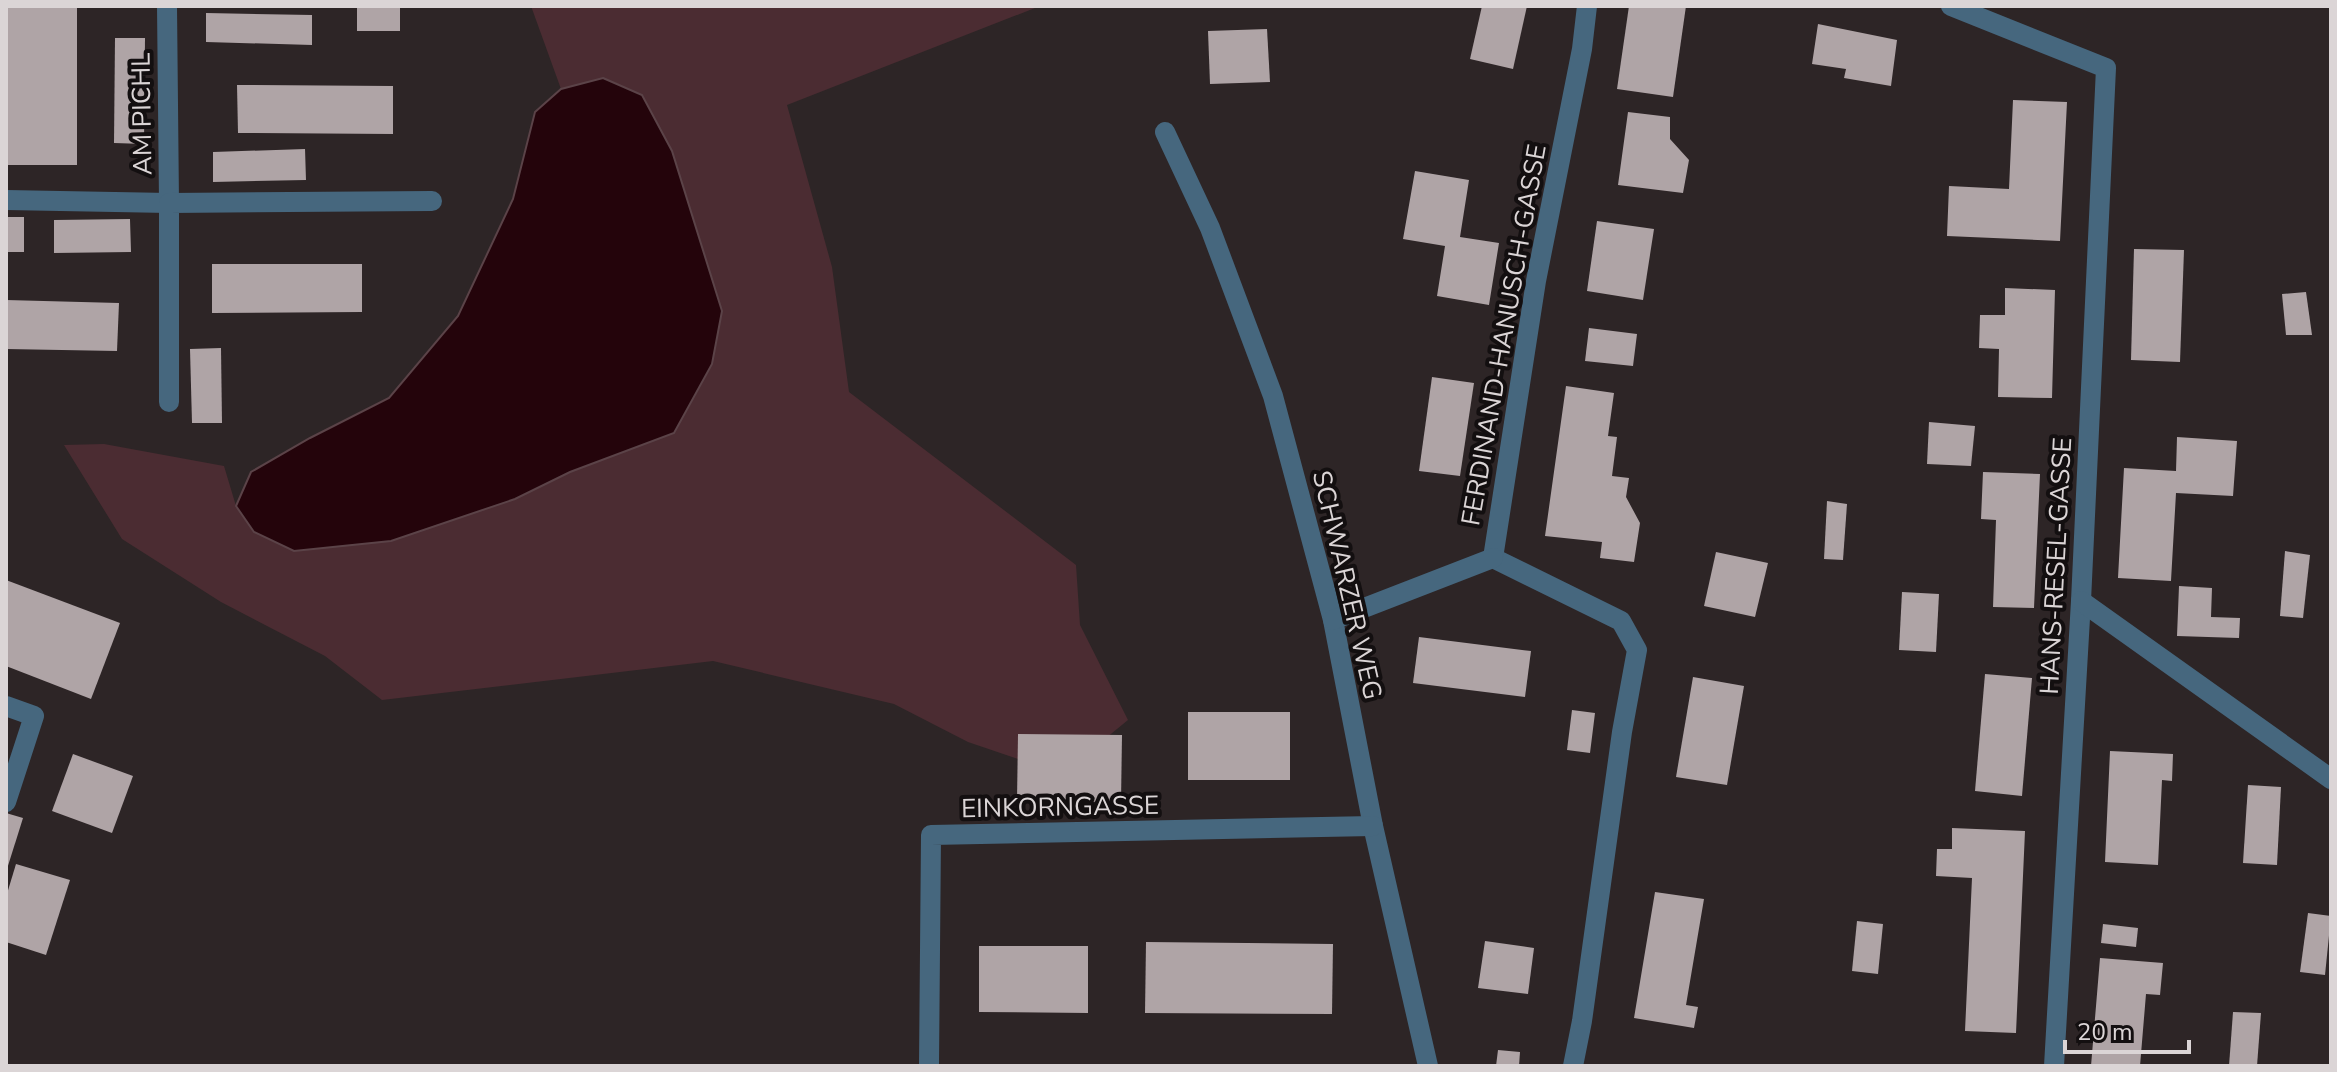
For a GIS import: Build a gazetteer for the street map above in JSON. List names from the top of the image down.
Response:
{
  "streets": {
    "street": [
      "AM PICHL",
      "FERDINAND-HANUSCH-GASSE",
      "HANS-RESEL-GASSE",
      "SCHWARZER WEG",
      "EINKORNGASSE"
    ]
  },
  "crossings": [
    ["SCHWARZER WEG", "EINKORNGASSE"]
  ],
  "scale_bar": "20 m"
}
